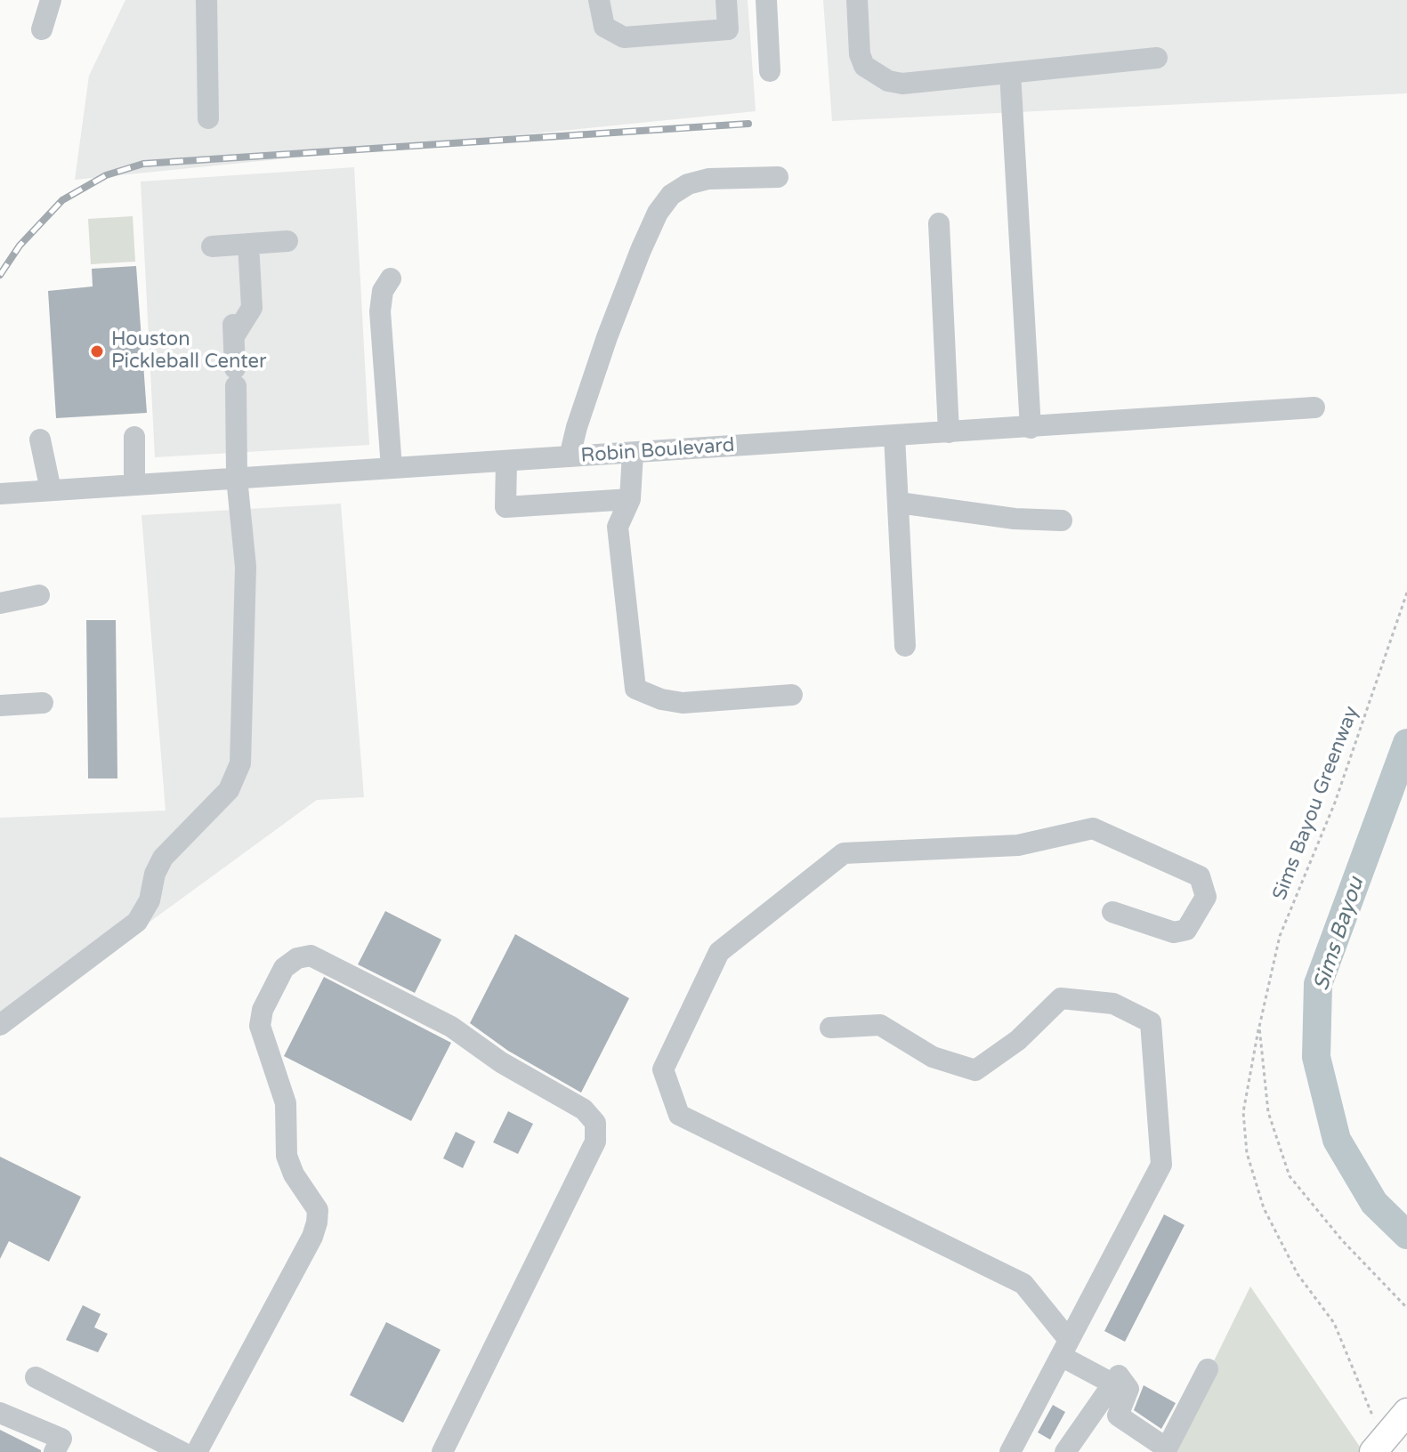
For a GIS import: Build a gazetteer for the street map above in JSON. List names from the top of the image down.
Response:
{
  "streets": {
    "street": ["Robin Boulevard"],
    "path": ["Sims Bayou Greenway"]
  },
  "water": ["Sims Bayou"],
  "places": ["Houston Pickleball Center"]
}
